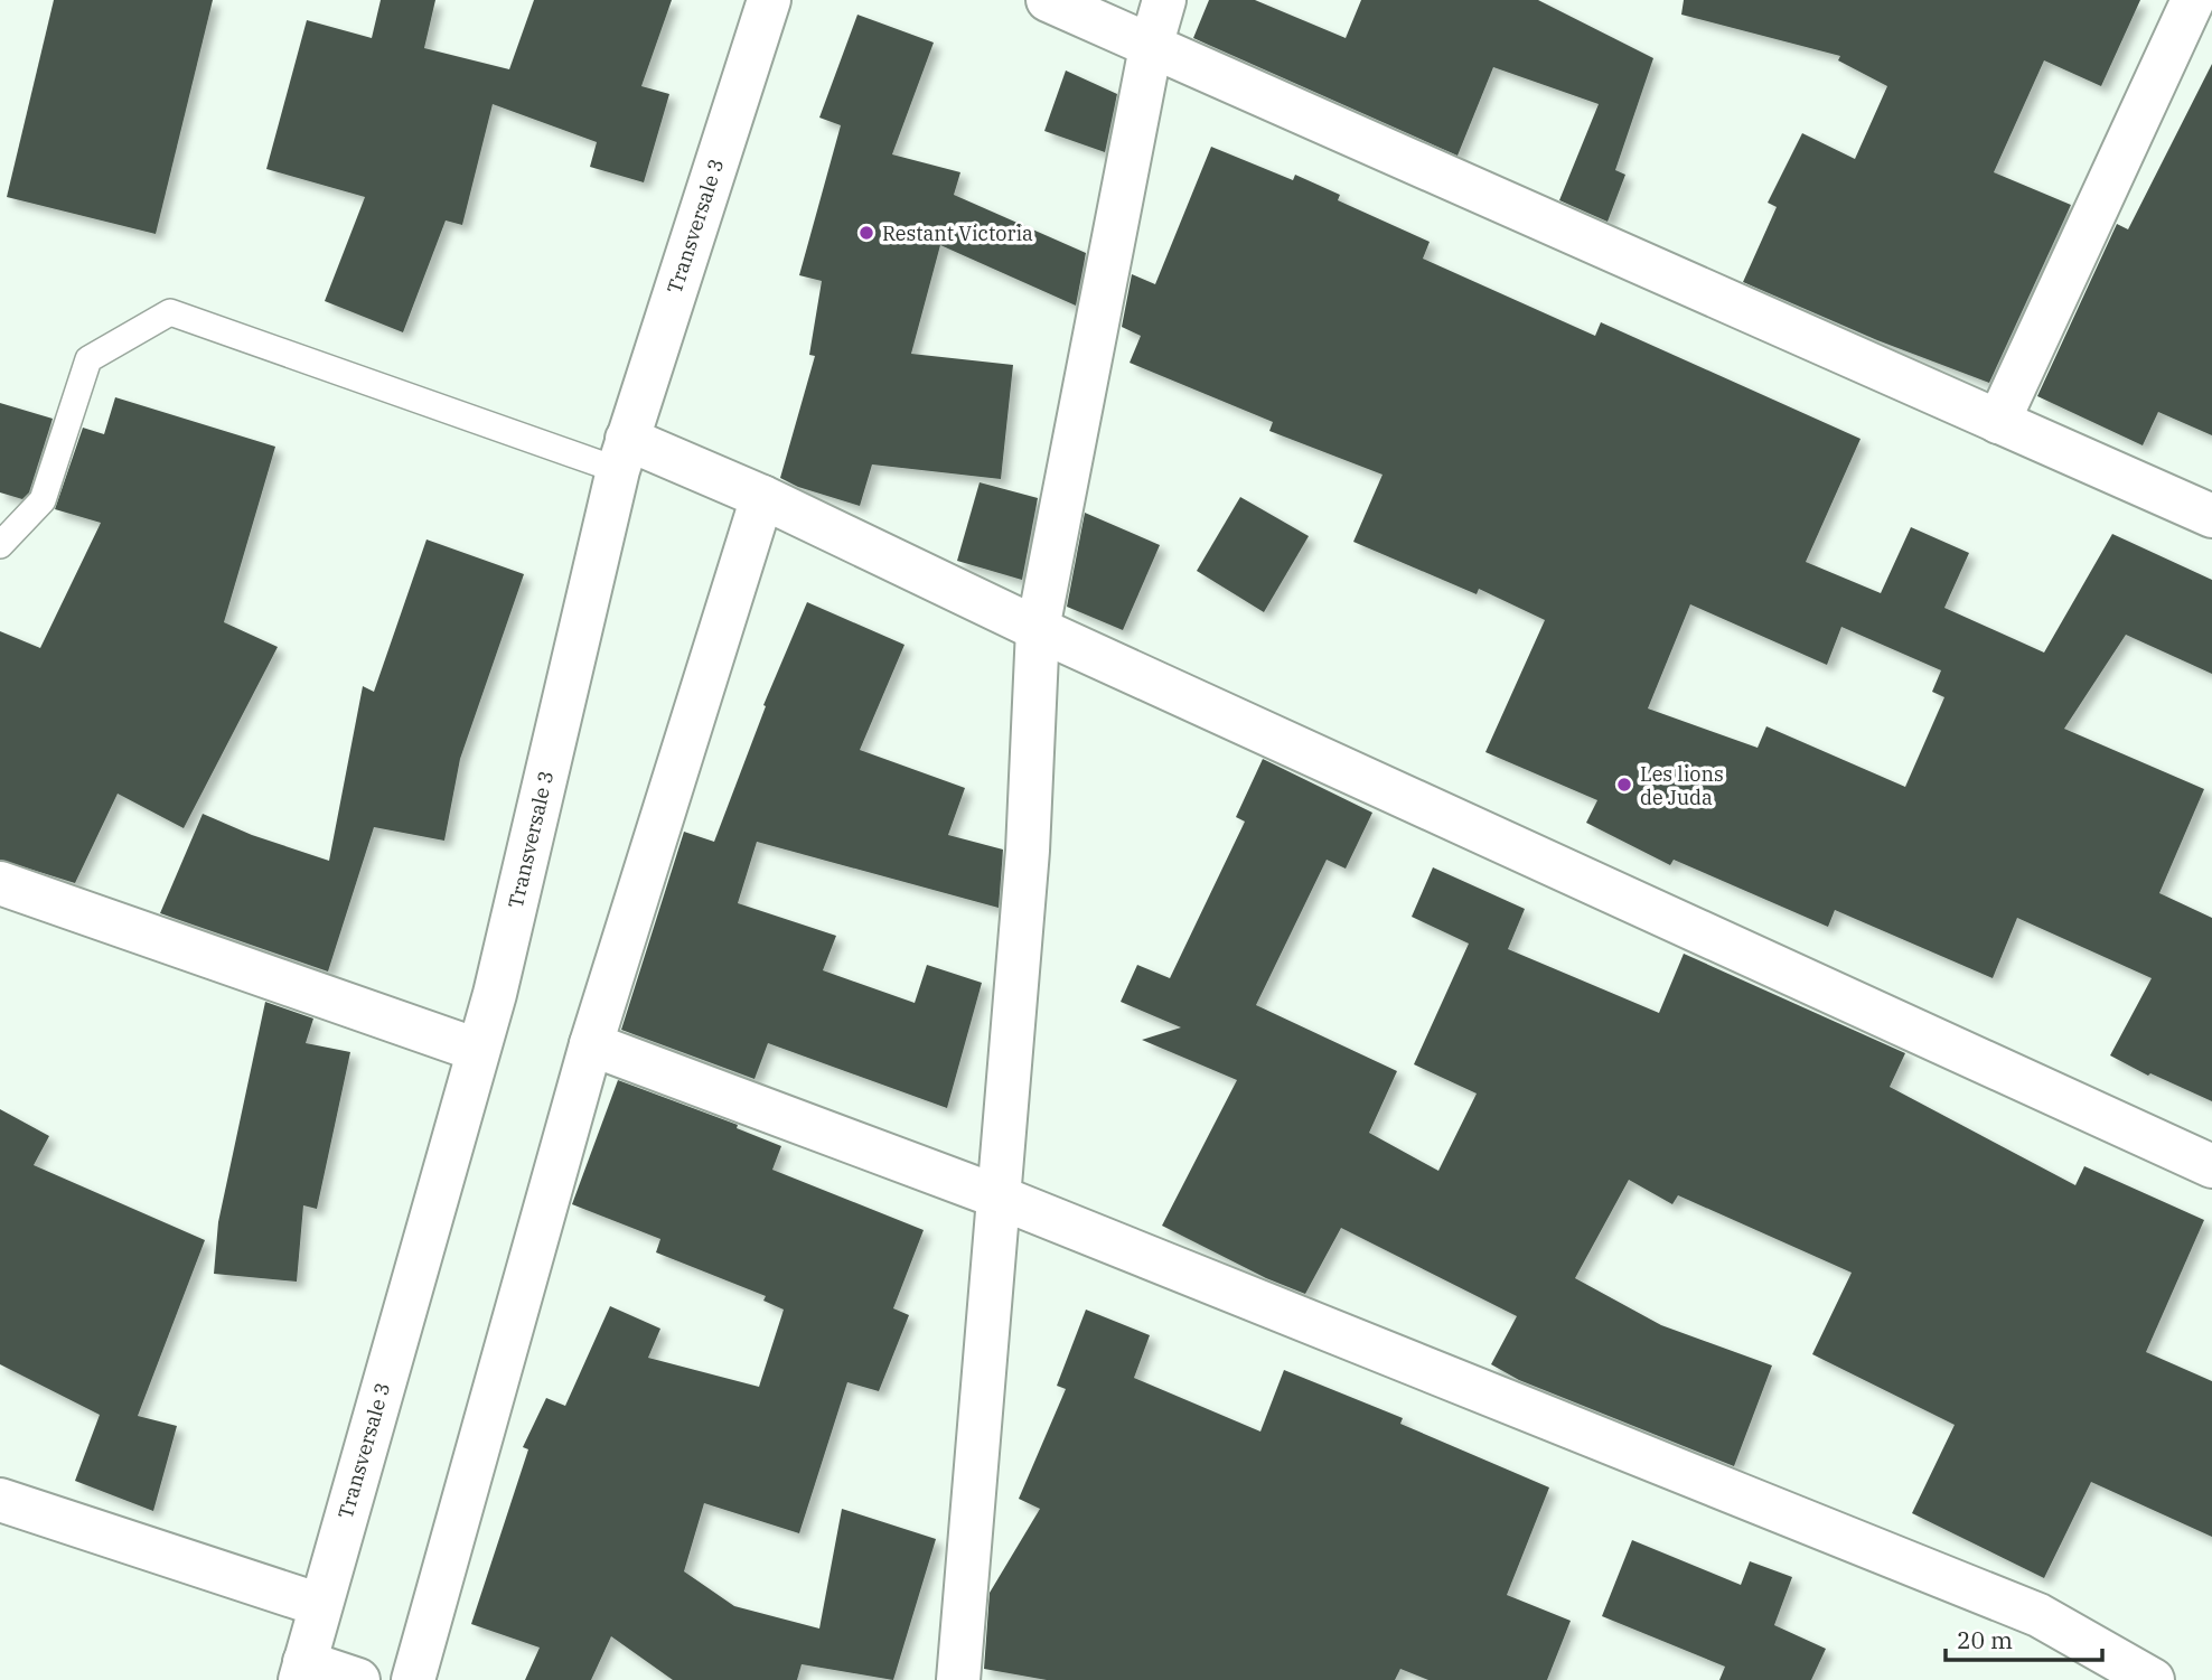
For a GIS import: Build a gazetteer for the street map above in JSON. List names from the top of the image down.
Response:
{
  "streets": {
    "street": ["Transversale 3"]
  },
  "places": ["Restant Victoria", "Les lions de Juda"],
  "scale_bar": "20 m"
}
